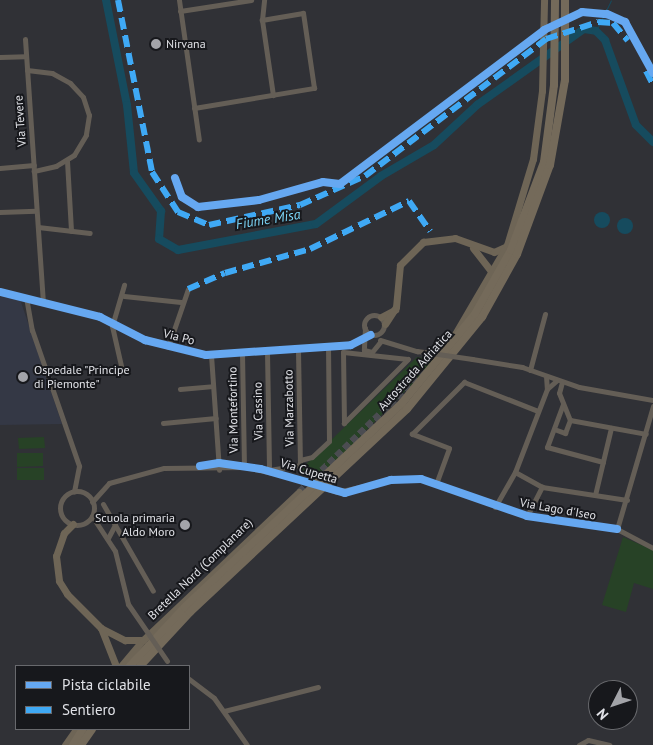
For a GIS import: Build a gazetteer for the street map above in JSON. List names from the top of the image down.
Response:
{
  "streets": {
    "highway": ["Autostrada Adriatica"],
    "main road": ["Bretella Nord (Complanare)"],
    "street": [
      "Via Tevere",
      "Via Po",
      "Via Marzabotto",
      "Via Montefortino",
      "Via Cassino",
      "Via Cupetta",
      "Via Lago d'Iseo"
    ]
  },
  "crossings": [
    ["Via Tevere", "Via Po"],
    ["Via Po", "Via Marzabotto"],
    ["Via Po", "Via Montefortino"],
    ["Via Po", "Via Cassino"],
    ["Via Marzabotto", "Via Cassino"],
    ["Via Marzabotto", "Via Cupetta"],
    ["Via Montefortino", "Via Cupetta"],
    ["Via Cassino", "Via Cupetta"],
    ["Via Cupetta", "Via Lago d'Iseo"]
  ],
  "water": ["Fiume Misa"],
  "places": ["Nirvana", "Ospedale \"Principe di Piemonte\"", "Scuola primaria Aldo Moro"],
  "legend": ["Pista ciclabile", "Sentiero"],
  "north": "bottom left"
}
